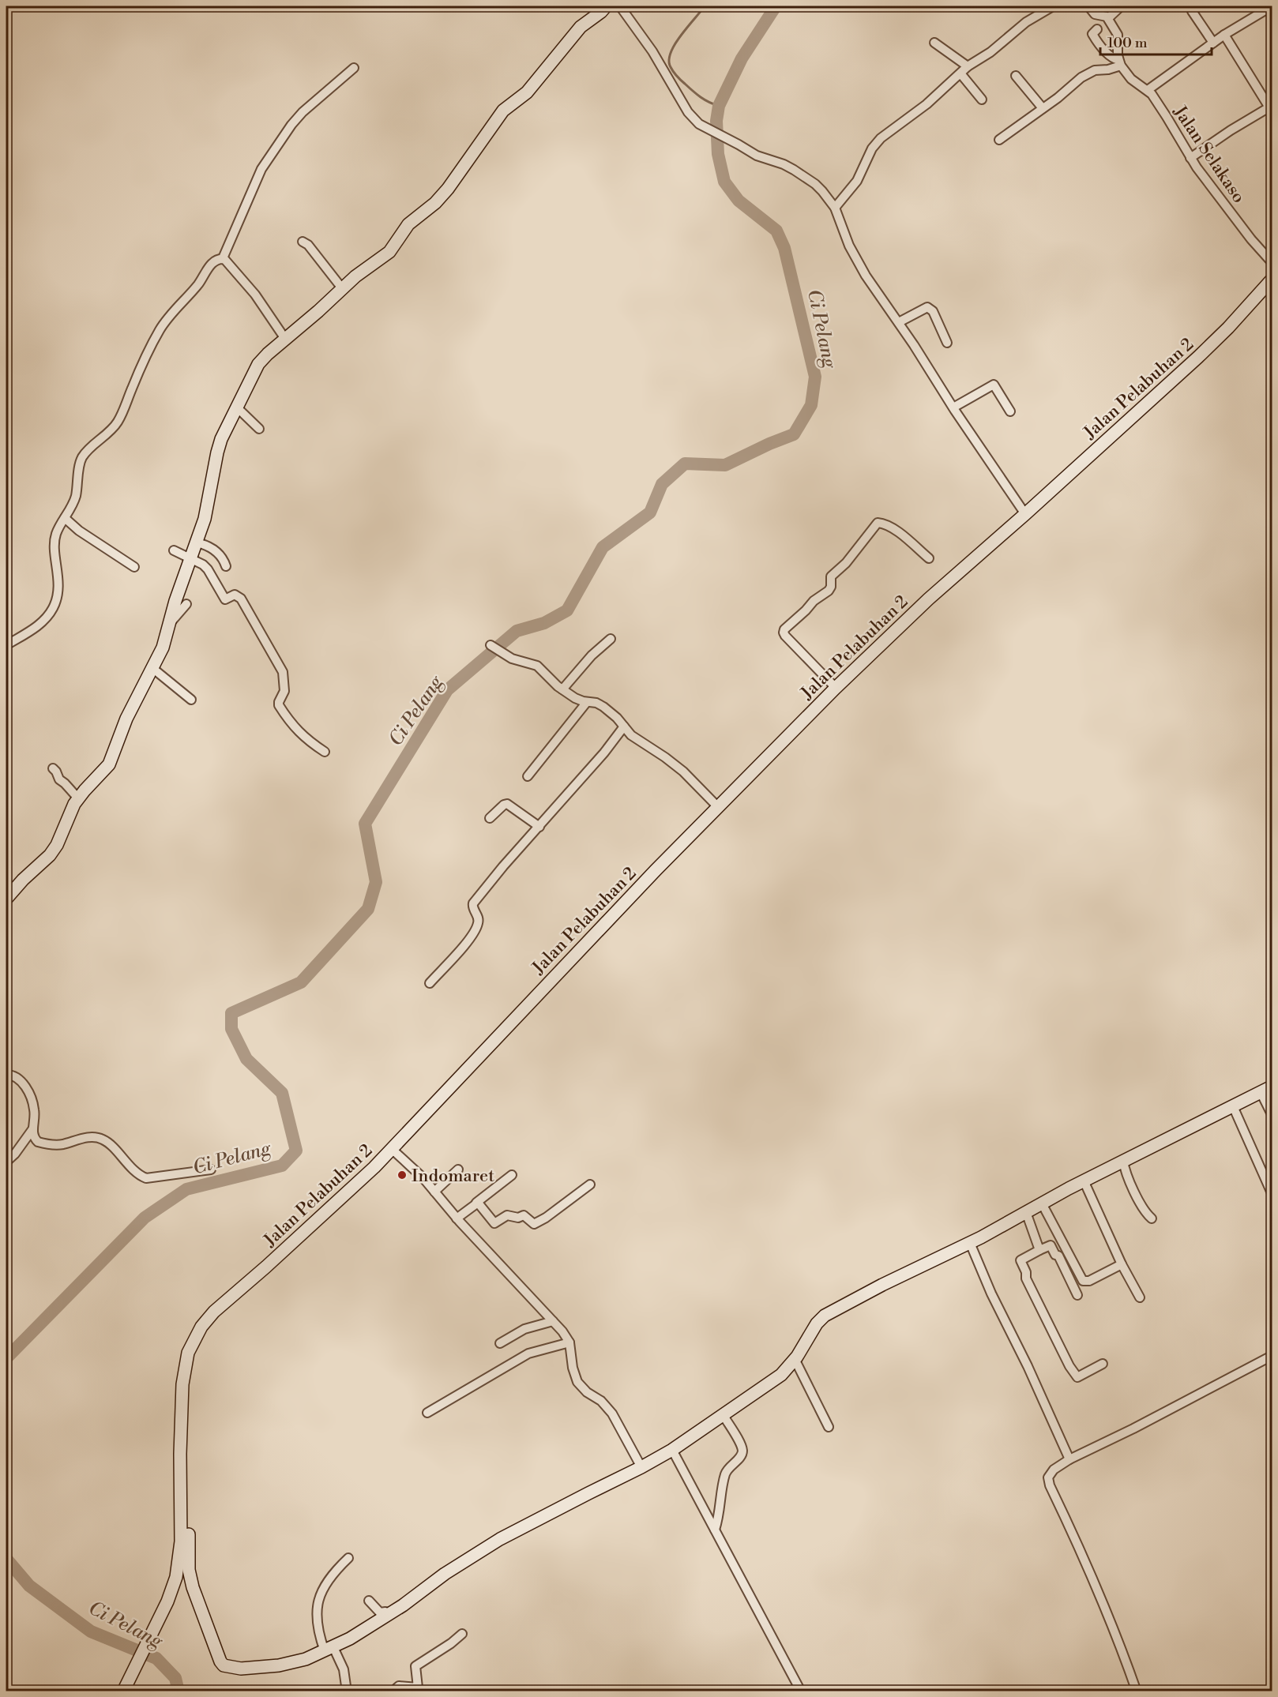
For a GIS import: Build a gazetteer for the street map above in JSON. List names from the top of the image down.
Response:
{
  "streets": {
    "street": ["Jalan Selakaso", "Jalan Pelabuhan 2"]
  },
  "water": ["Ci Pelang"],
  "places": ["Indomaret"],
  "scale_bar": "100 m"
}
